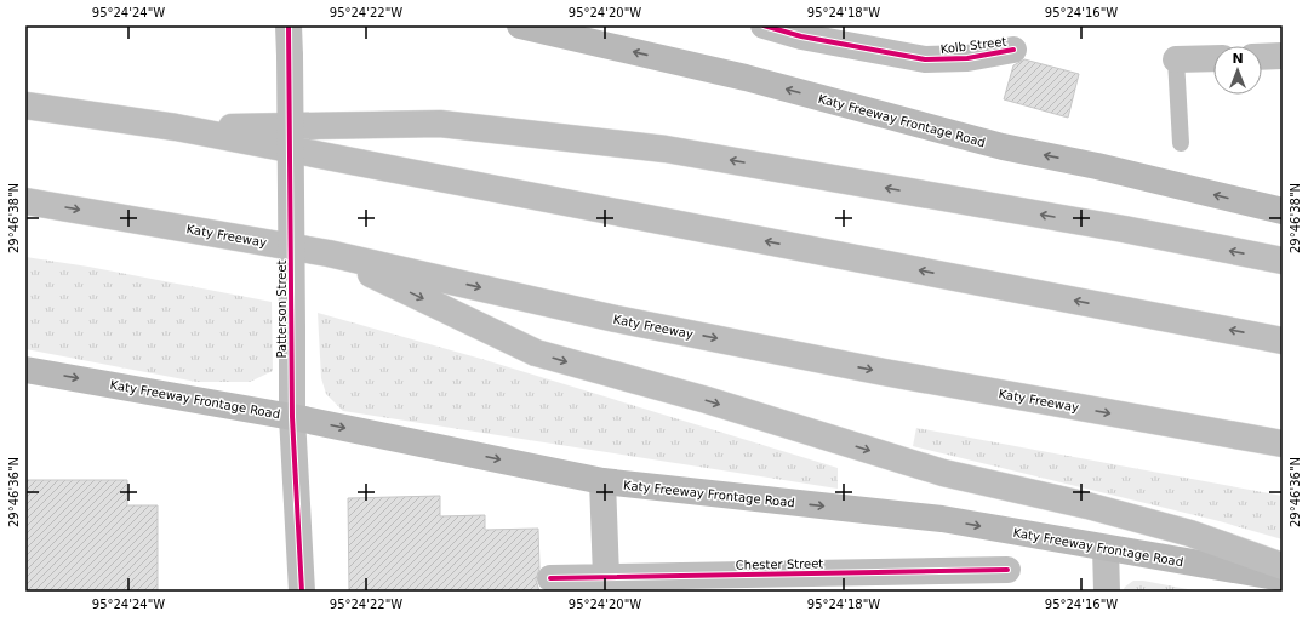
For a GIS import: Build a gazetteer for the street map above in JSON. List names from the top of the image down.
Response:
{
  "streets": {
    "main road": [
      "Kolb Street",
      "Katy Freeway Frontage Road",
      "Katy Freeway",
      "Patterson Street",
      "Chester Street"
    ]
  },
  "crossings": [
    ["Katy Freeway Frontage Road", "Patterson Street"]
  ],
  "north": "top",
  "coordinates": [
    "95°24'24\"W",
    "95°24'22\"W",
    "95°24'20\"W",
    "95°24'18\"W",
    "95°24'16\"W",
    "29°46'38\"N",
    "29°46'36\"N"
  ]
}
